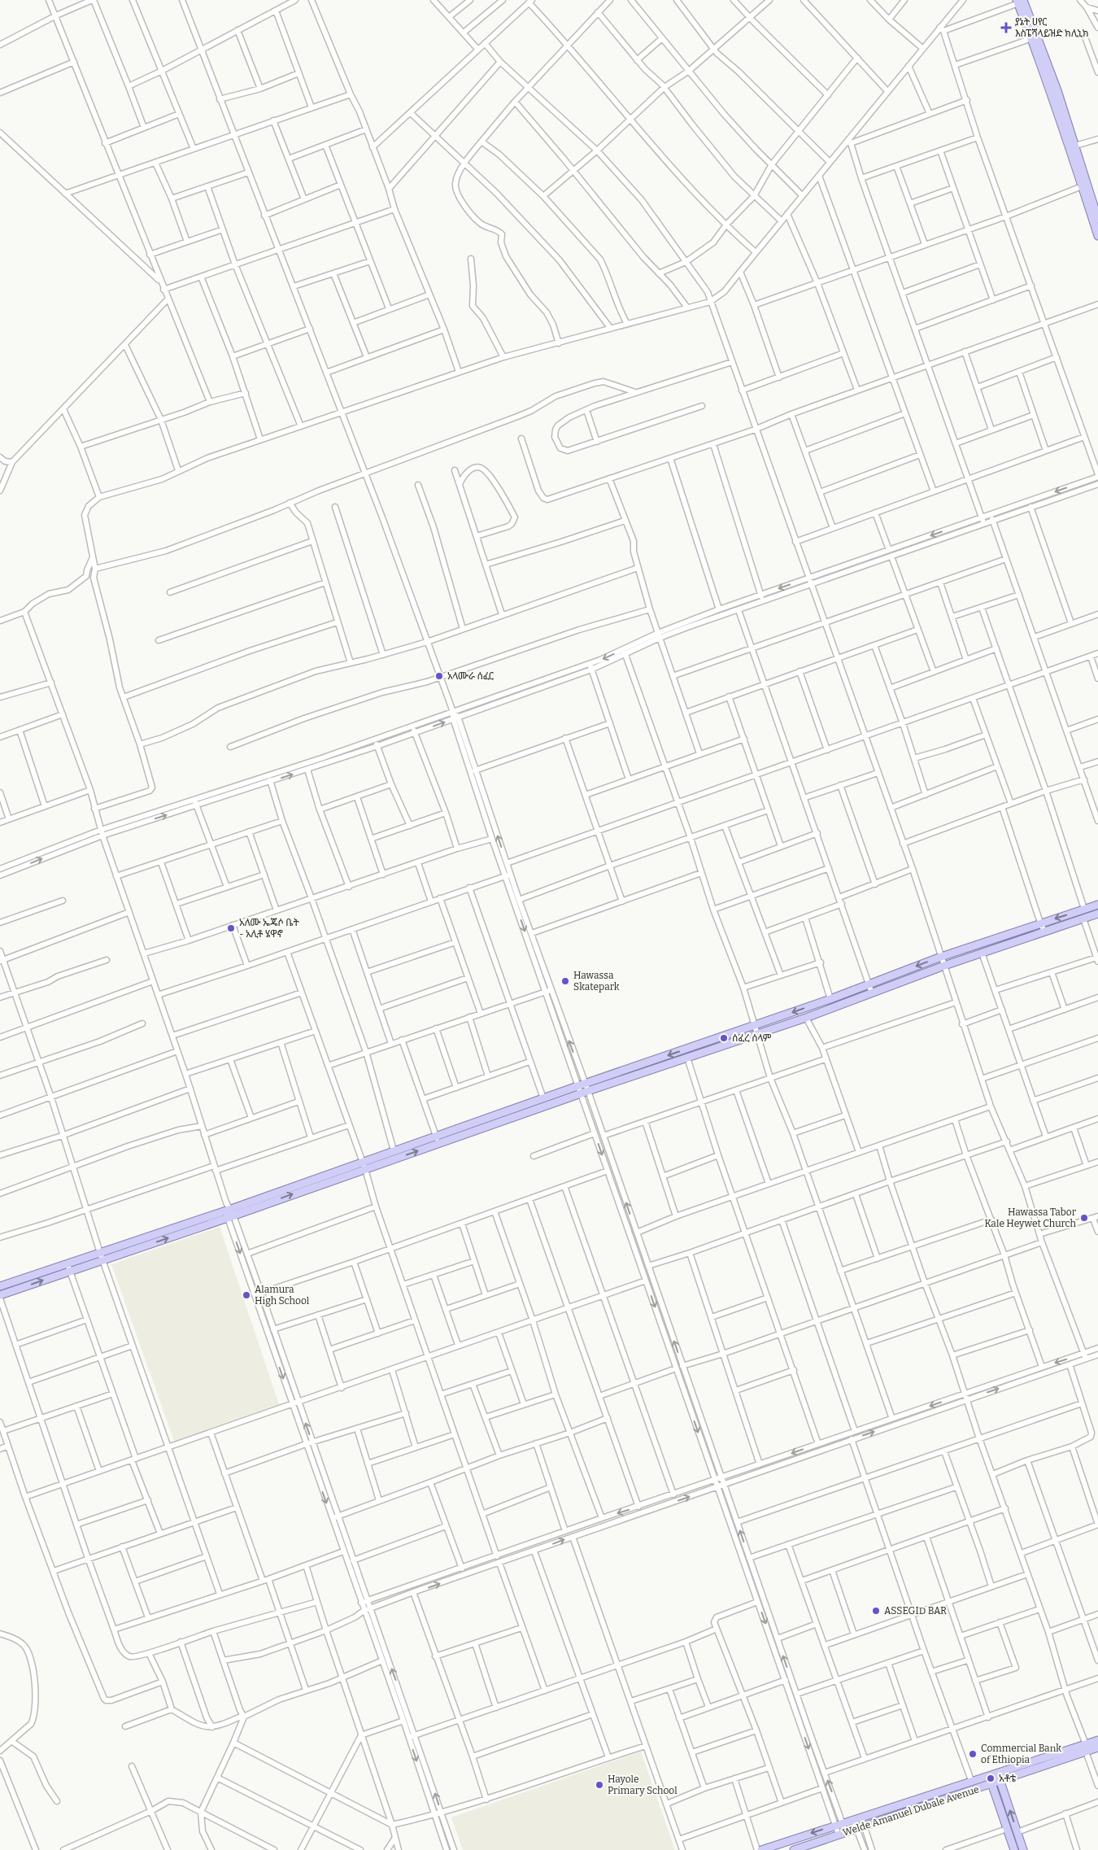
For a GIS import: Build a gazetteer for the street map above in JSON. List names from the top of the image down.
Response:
{
  "streets": {
    "main road": ["Welde Amanuel Dubale Avenue"]
  },
  "places": {
    "health": ["ያኔት ሀየር እስፔሻላይዝድ ክሊኒክ"],
    "other": [
      "አላሙራ ሰፈር",
      "አለሙ ኤጄሶ ቤት - አሊቶ ሄዋኖ",
      "Hawassa Skatepark",
      "ሰፈረ ሰላም",
      "Hawassa Tabor Kale Heywet Church",
      "Alamura High School",
      "ASSEGID BAR",
      "Commercial Bank of Ethiopia",
      "አቶቴ",
      "Hayole Primary School"
    ]
  }
}
